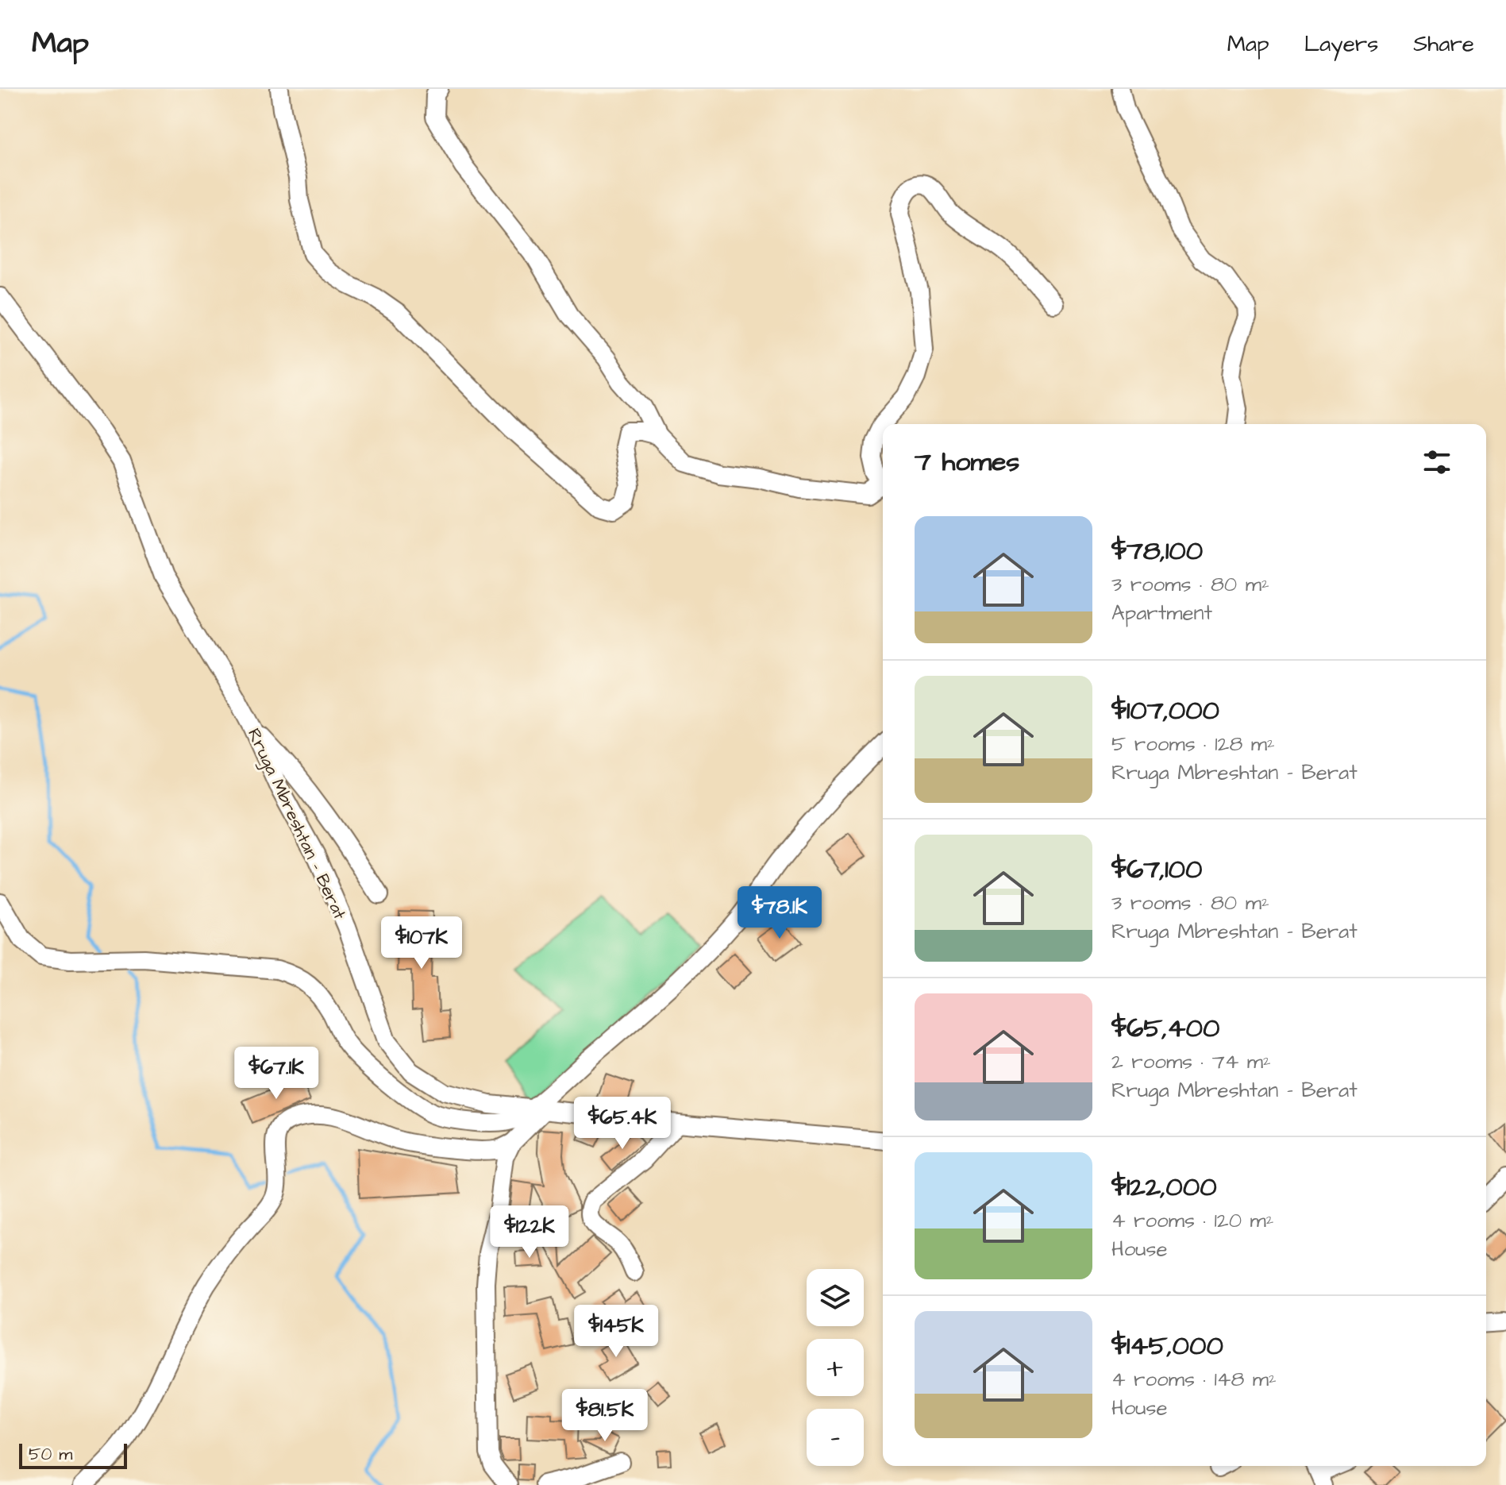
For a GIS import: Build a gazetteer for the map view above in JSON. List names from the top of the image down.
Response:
{
  "streets": {
    "street": ["Rruga Mbreshtan - Berat"]
  },
  "scale_bar": "50 m",
  "page": {
    "header": "Map",
    "nav": ["Map", "Layers", "Share"],
    "heading": "7 homes",
    "list": [
      {
        "name": "$78,100",
        "note": "3 rooms · 80 m² · Apartment"
      },
      {
        "name": "$107,000",
        "note": "5 rooms · 128 m² · Rruga Mbreshtan - Berat"
      },
      {
        "name": "$67,100",
        "note": "3 rooms · 80 m² · Rruga Mbreshtan - Berat"
      },
      {
        "name": "$65,400",
        "note": "2 rooms · 74 m² · Rruga Mbreshtan - Berat"
      },
      {
        "name": "$122,000",
        "note": "4 rooms · 120 m² · House"
      },
      {
        "name": "$145,000",
        "note": "4 rooms · 148 m² · House"
      }
    ],
    "price": [
      "$78.1K",
      "$107K",
      "$67.1K",
      "$65.4K",
      "$122K",
      "$145K",
      "$81.5K"
    ],
    "map_buttons": ["+", "−"],
    "scale": "50 m"
  }
}
